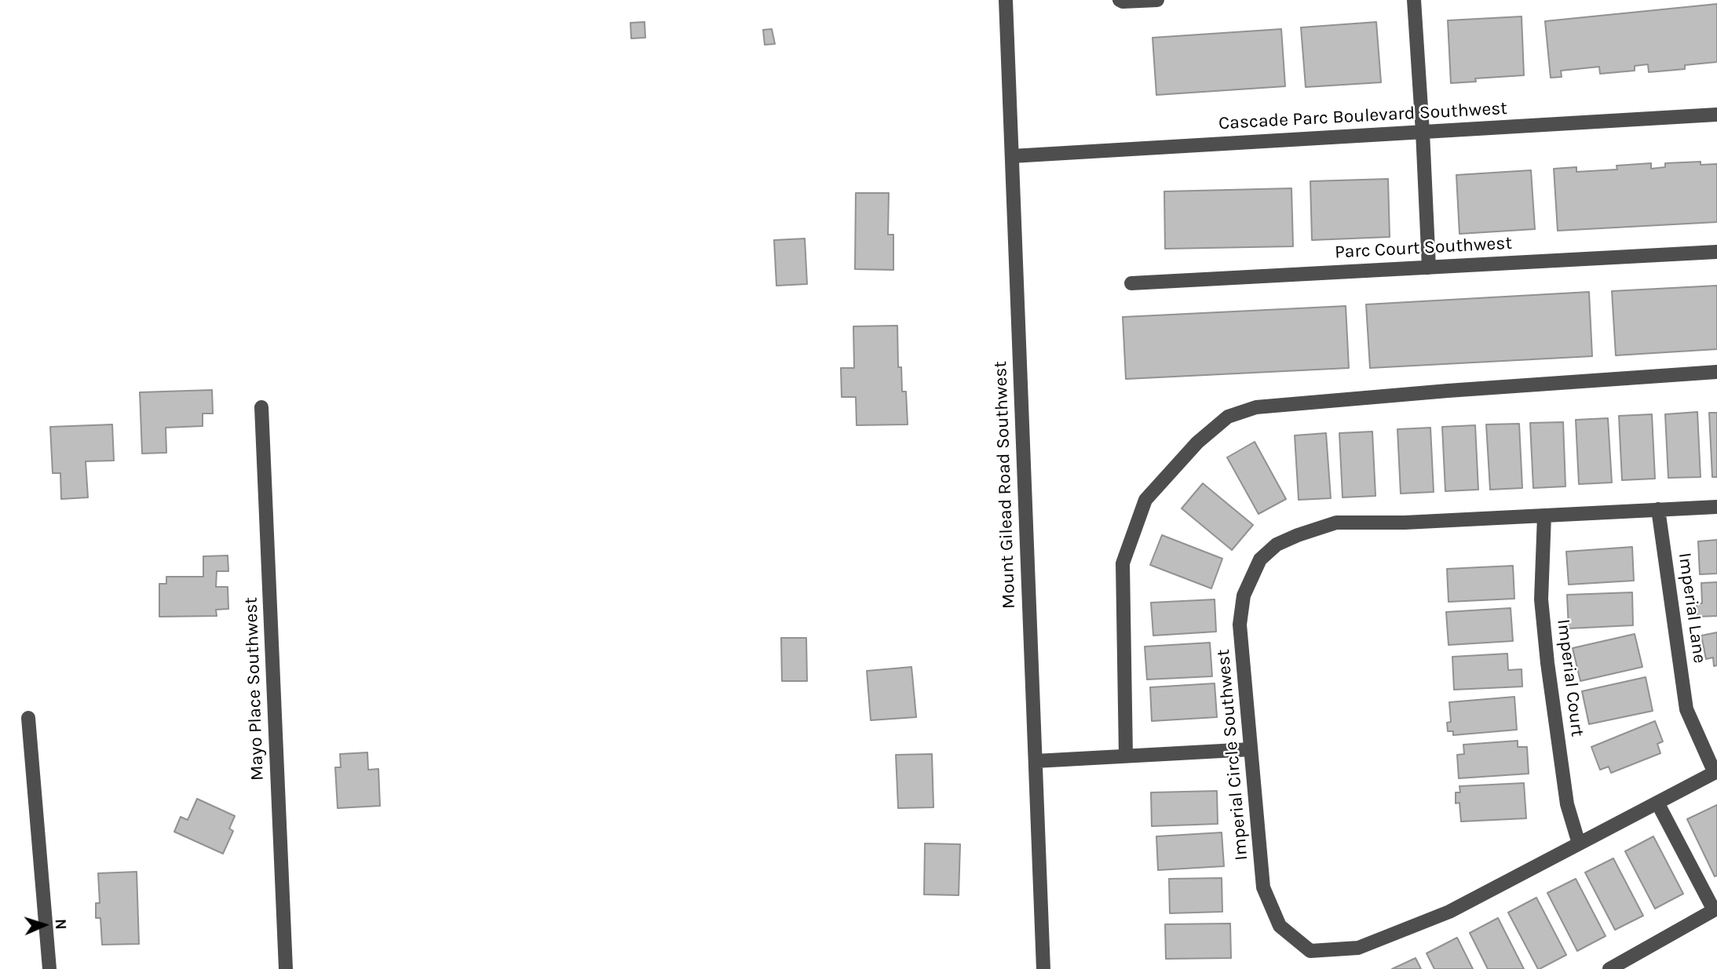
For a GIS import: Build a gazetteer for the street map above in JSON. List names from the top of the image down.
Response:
{
  "streets": {
    "street": [
      "Cascade Parc Boulevard Southwest",
      "Parc Court Southwest",
      "Mount Gilead Road Southwest",
      "Imperial Lane",
      "Imperial Court",
      "Mayo Place Southwest",
      "Imperial Circle Southwest"
    ]
  },
  "crossings": [
    ["Cascade Parc Boulevard Southwest", "Mount Gilead Road Southwest"],
    ["Imperial Lane", "Imperial Circle Southwest"],
    ["Imperial Court", "Imperial Circle Southwest"]
  ],
  "north": "right"
}
